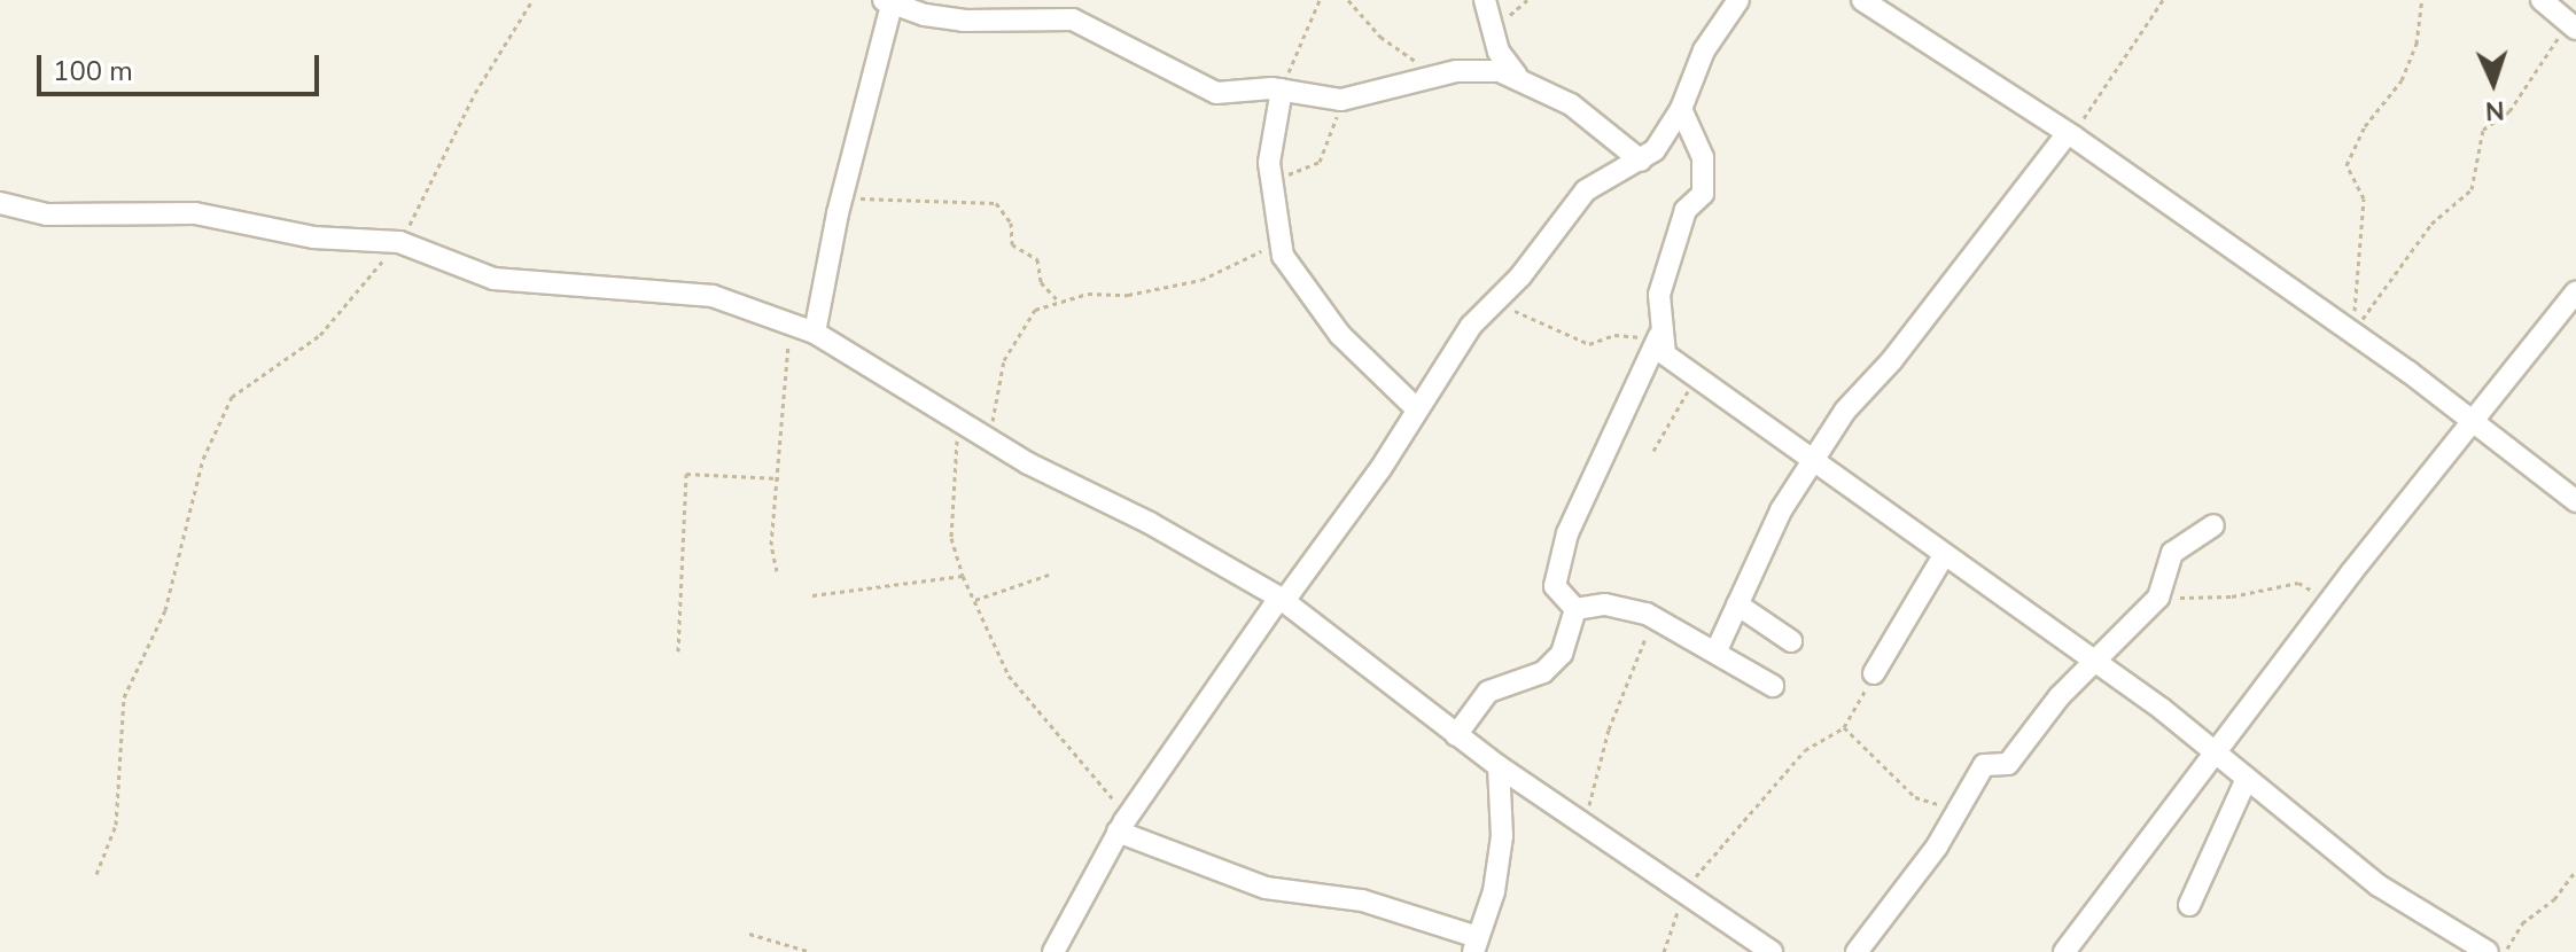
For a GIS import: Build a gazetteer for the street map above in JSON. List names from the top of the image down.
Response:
{
  "scale_bar": "100 m",
  "north": "bottom"
}
